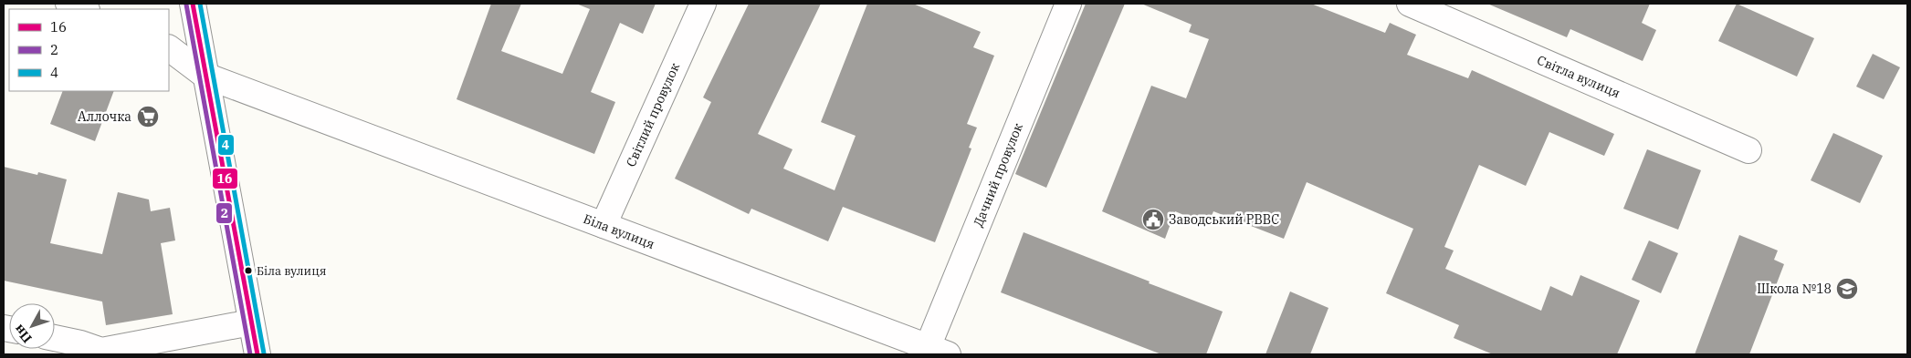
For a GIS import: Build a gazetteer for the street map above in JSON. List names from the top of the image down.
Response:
{
  "streets": {
    "street": [
      "Світла вулиця",
      "Світлий провулок",
      "Дачний провулок",
      "Біла вулиця"
    ]
  },
  "crossings": [
    ["Світлий провулок", "Біла вулиця"],
    ["Дачний провулок", "Біла вулиця"]
  ],
  "places": {
    "supermarket": ["Аллочка"],
    "public building": ["Заводський РВВС"],
    "other": ["Біла вулиця"],
    "school or university": ["Школа №18"]
  },
  "lines": ["transit line 16", "transit line 4", "transit line 2"],
  "legend": ["16", "2", "4"],
  "north": "bottom left"
}
